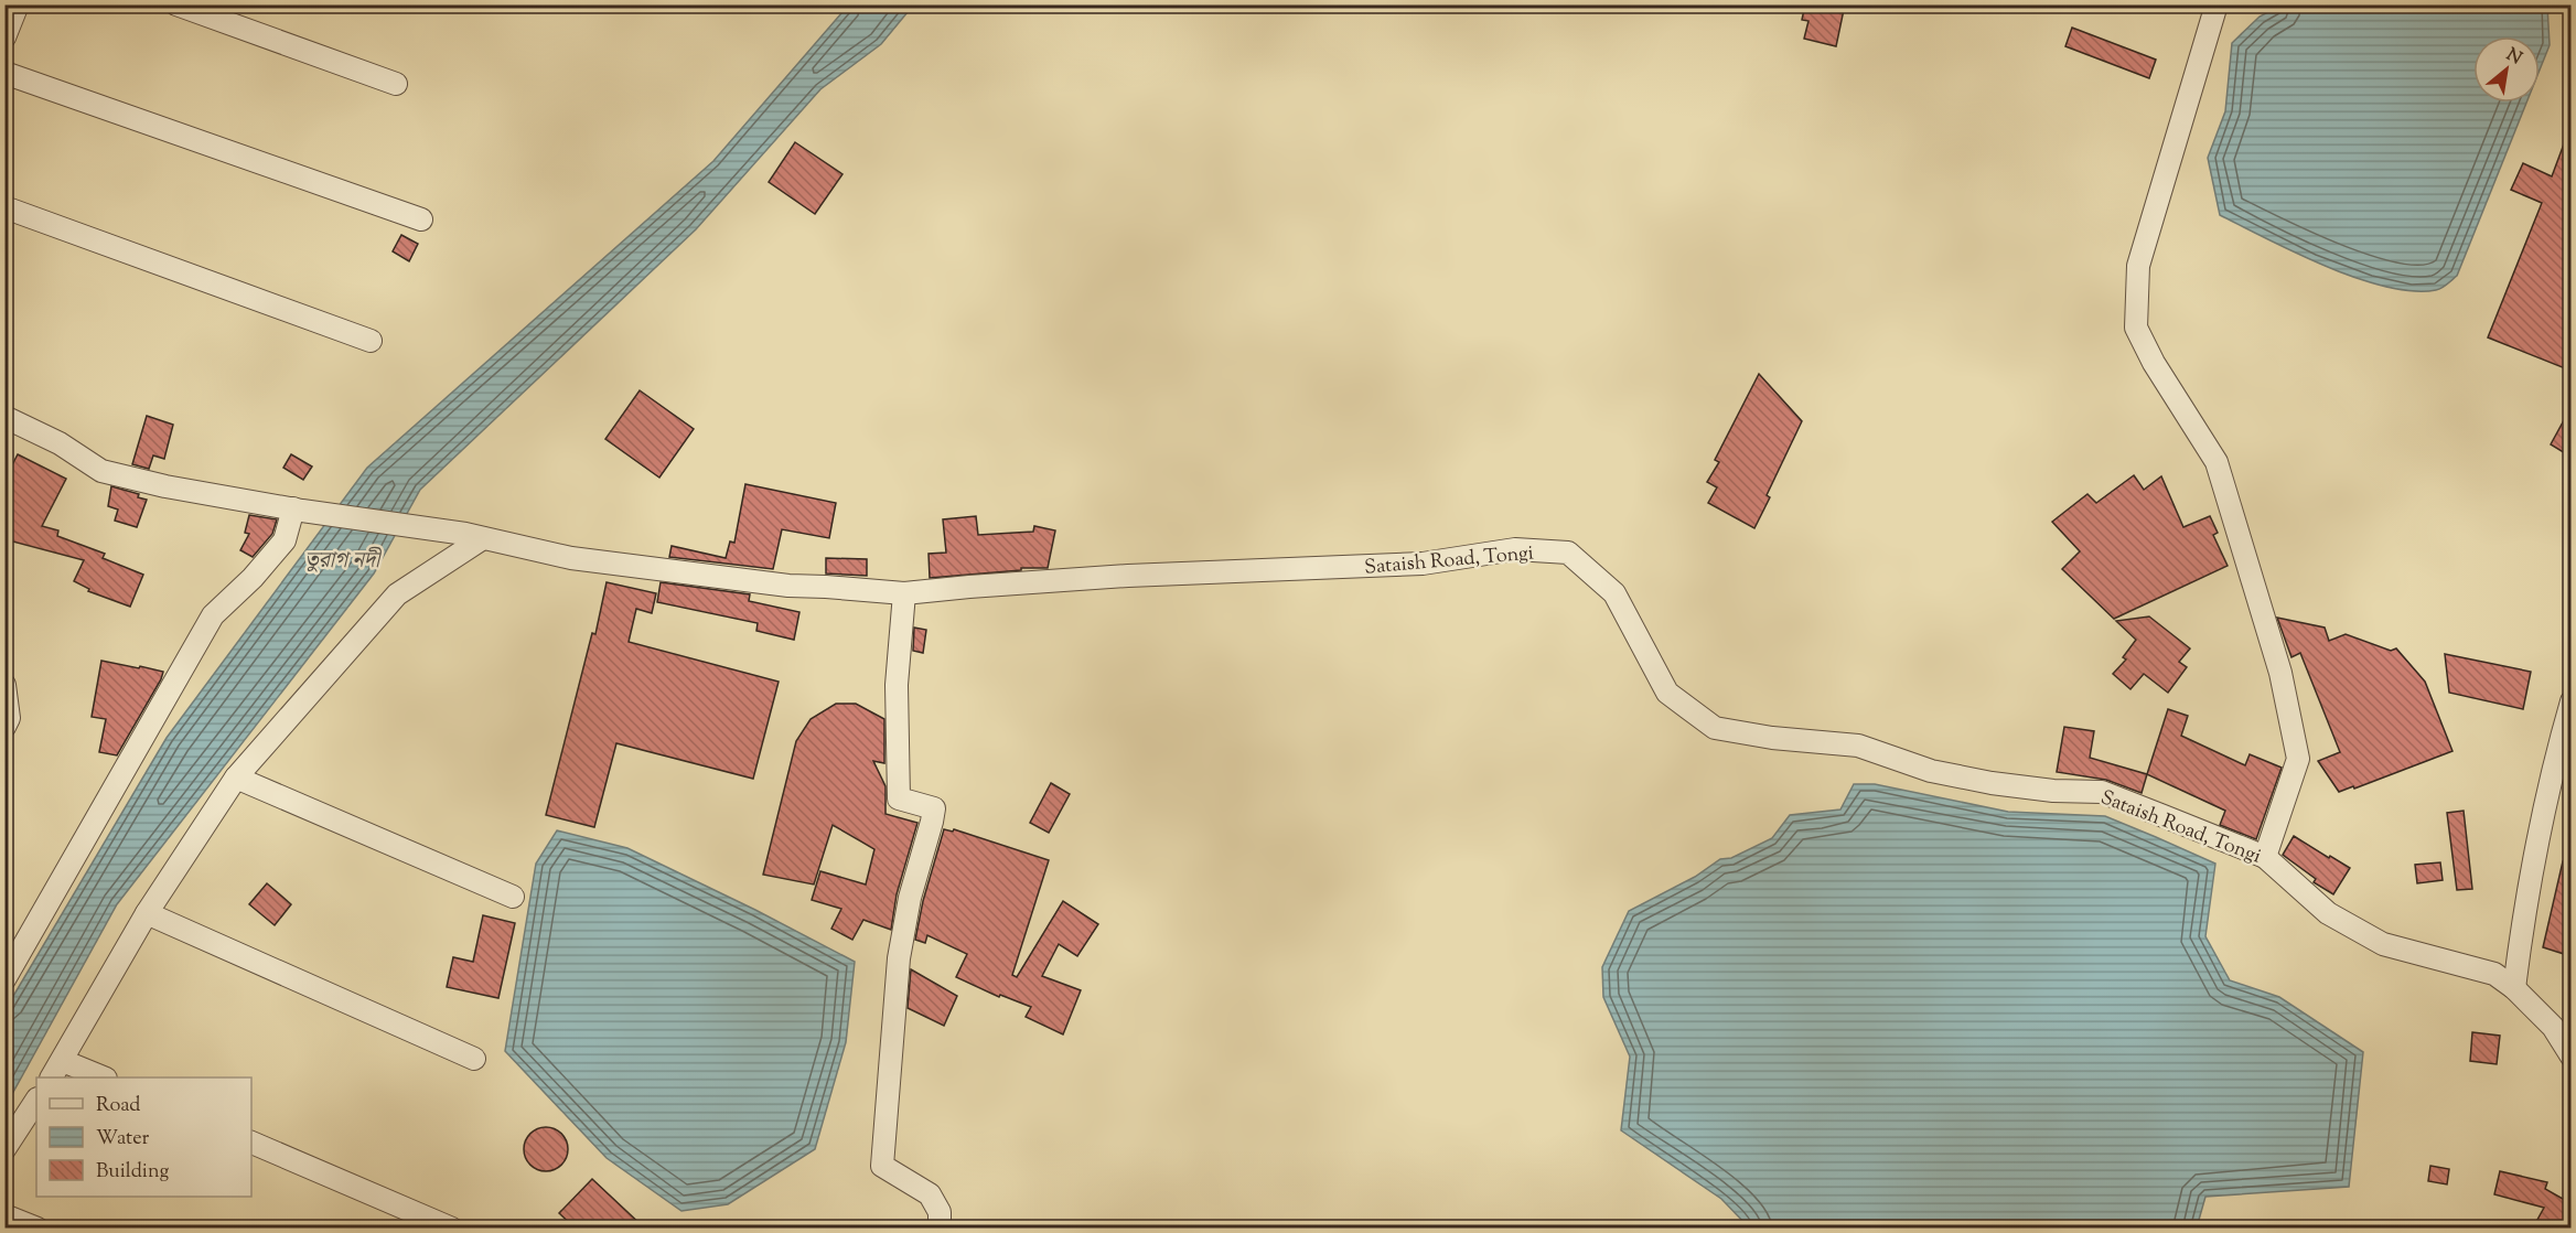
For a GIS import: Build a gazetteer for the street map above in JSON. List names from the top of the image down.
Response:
{
  "streets": {
    "street": ["Sataish Road, Tongi"]
  },
  "water": ["তুরাগ নদী"],
  "legend": ["Road", "Water", "Building"],
  "north": "top right"
}
